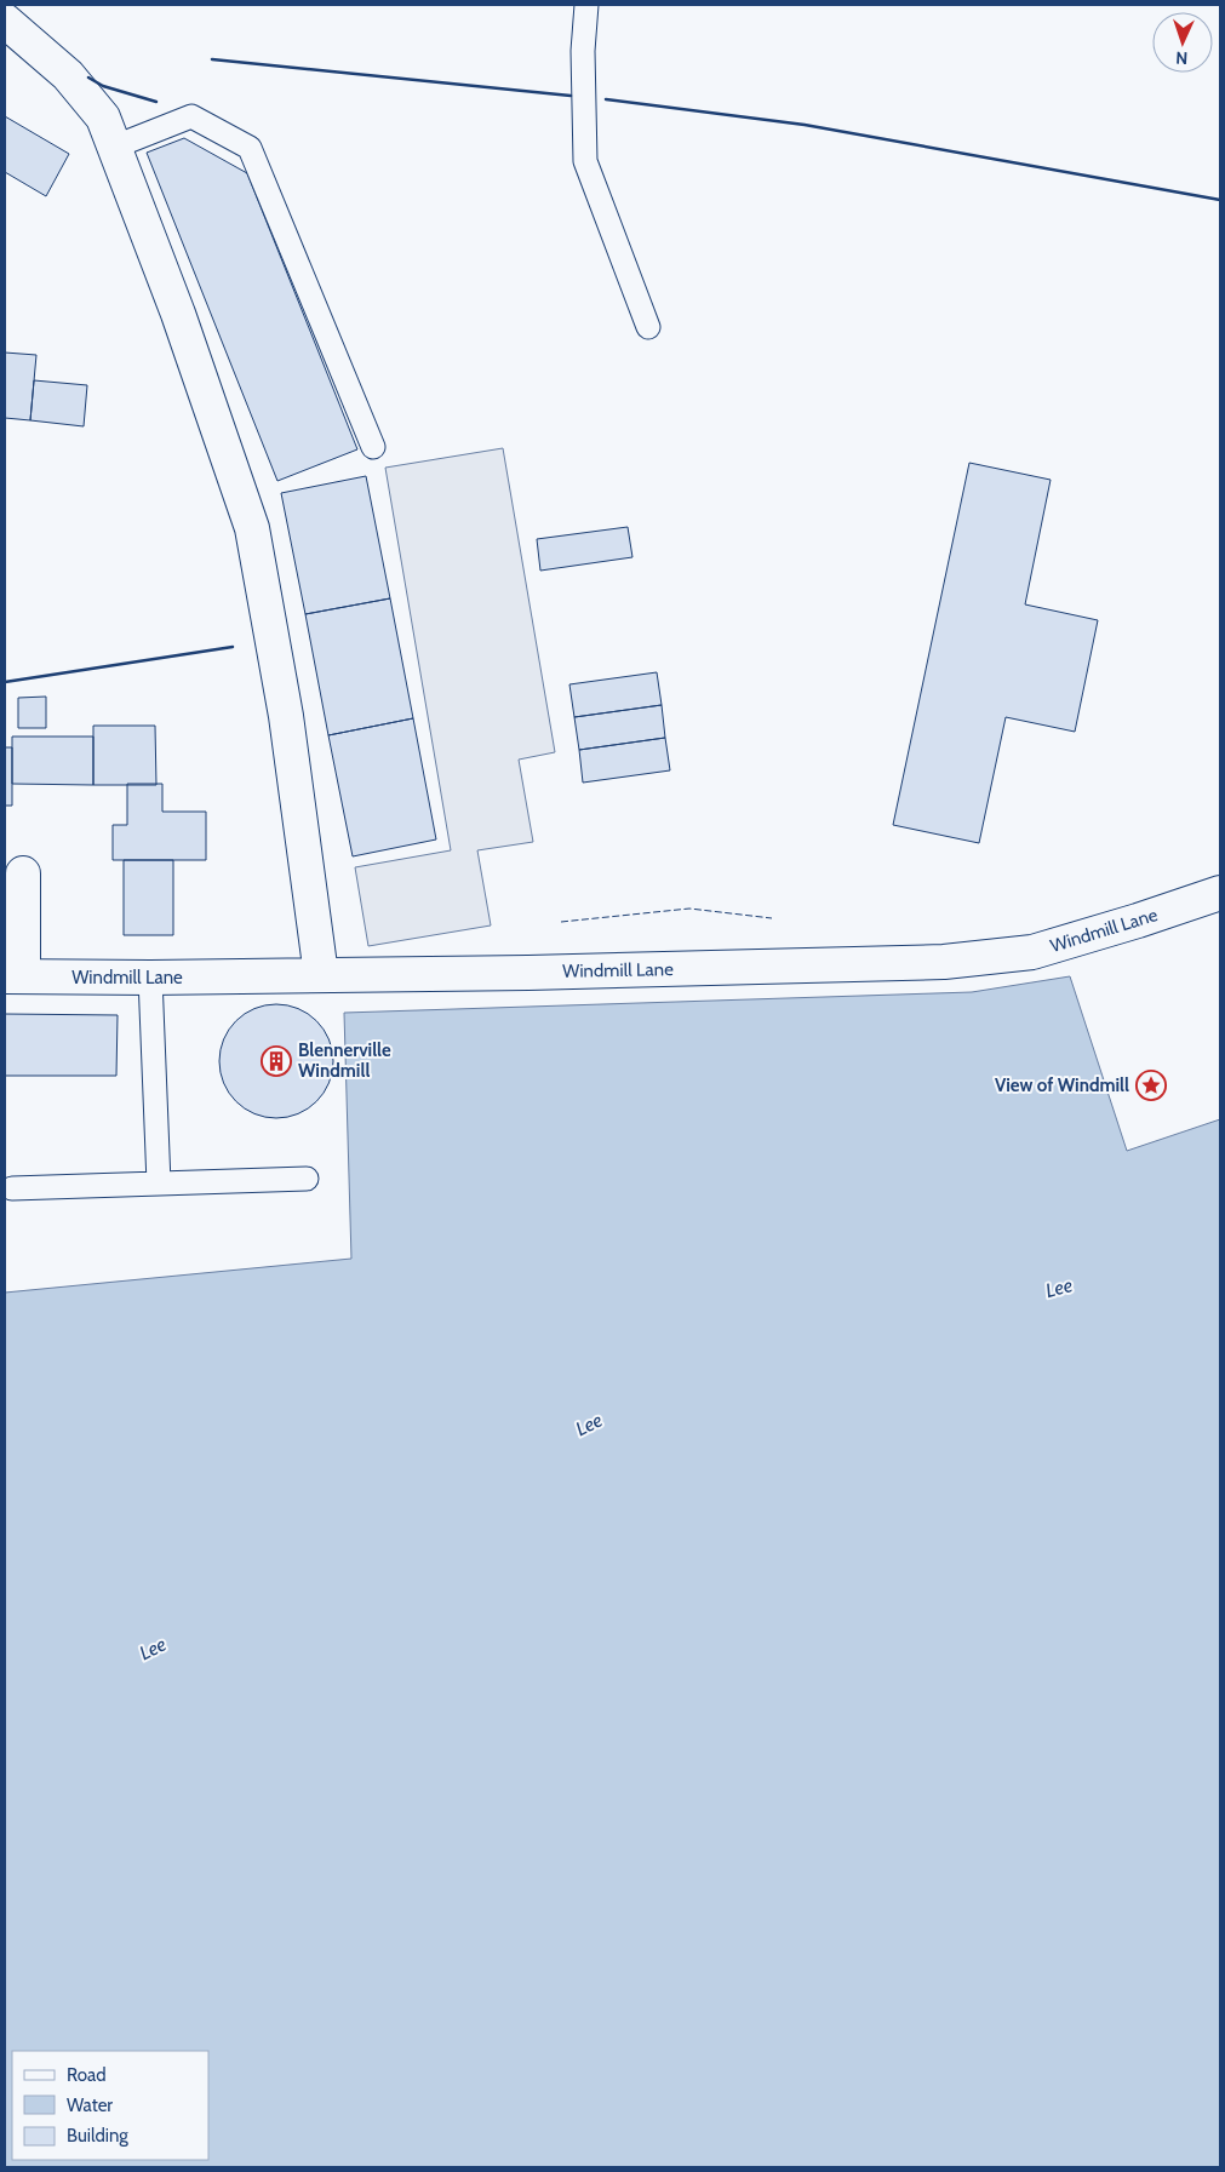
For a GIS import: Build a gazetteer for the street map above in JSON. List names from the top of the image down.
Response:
{
  "streets": {
    "street": ["Windmill Lane"]
  },
  "water": ["Lee"],
  "places": {
    "building": ["Blennerville Windmill"],
    "place": ["View of Windmill"]
  },
  "legend": ["Road", "Water", "Building"],
  "north": "bottom"
}
